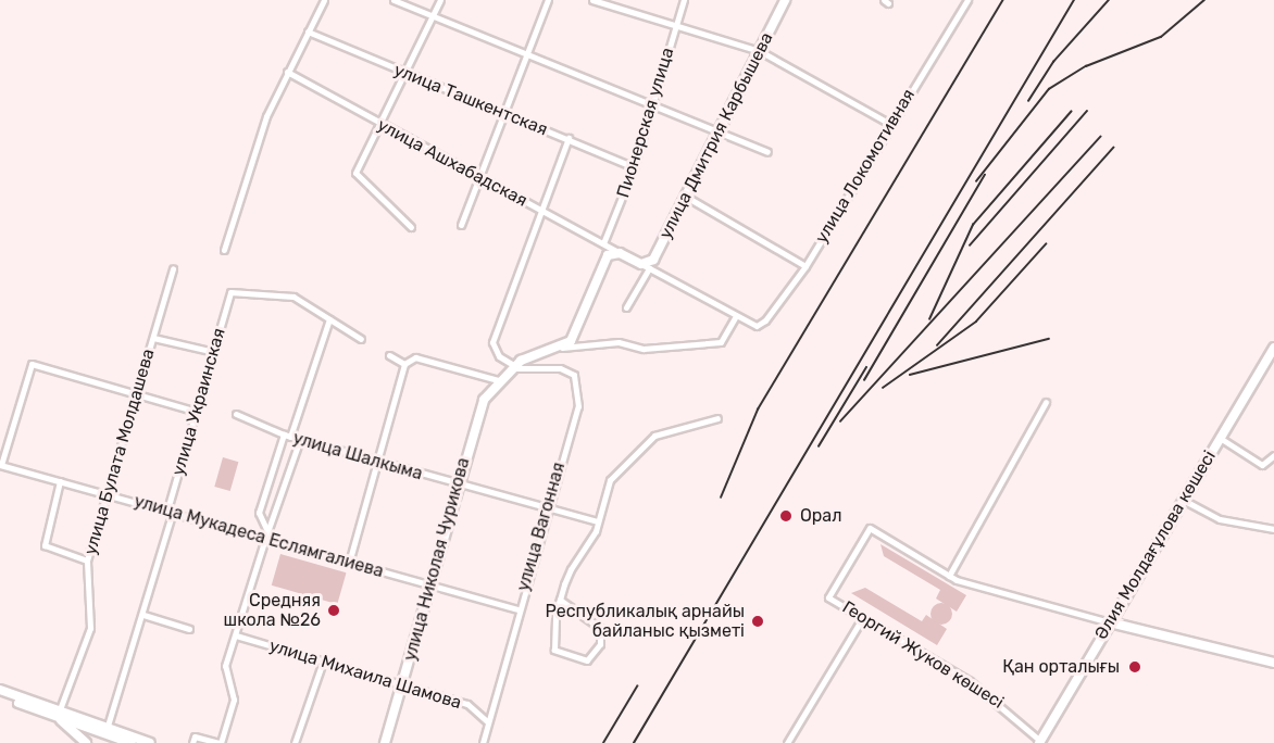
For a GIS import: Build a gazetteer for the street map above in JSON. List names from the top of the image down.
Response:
{
  "streets": {
    "street": [
      "улица Ташкентская",
      "Пионерская улица",
      "улица Дмитрия Карбышева",
      "улица Ашхабадская",
      "улица Локомотивная",
      "улица Украинская",
      "улица Булата Молдашева",
      "улица Шалкыма",
      "улица Вагонная",
      "улица Мукадеса Еслямгалиева",
      "Әлия Молдағұлова көшесі",
      "улица Николая Чурикова",
      "Георгий Жуков көшесі",
      "улица Михаила Шамова"
    ]
  },
  "crossings": [
    ["улица Ташкентская", "Пионерская улица"],
    ["Пионерская улица", "улица Ашхабадская"],
    ["улица Ашхабадская", "улица Николая Чурикова"],
    ["улица Украинская", "улица Мукадеса Еслямгалиева"],
    ["улица Булата Молдашева", "улица Мукадеса Еслямгалиева"],
    ["улица Шалкыма", "улица Вагонная"],
    ["улица Шалкыма", "улица Николая Чурикова"],
    ["улица Вагонная", "улица Мукадеса Еслямгалиева"],
    ["улица Вагонная", "улица Николая Чурикова"],
    ["улица Вагонная", "улица Михаила Шамова"],
    ["улица Мукадеса Еслямгалиева", "улица Николая Чурикова"],
    ["Әлия Молдағұлова көшесі", "Георгий Жуков көшесі"],
    ["улица Николая Чурикова", "улица Михаила Шамова"]
  ],
  "places": [
    "Орал",
    "Средняя школа №26",
    "Республикалық арнайы байланыс қызметі",
    "Қан орталығы"
  ]
}
